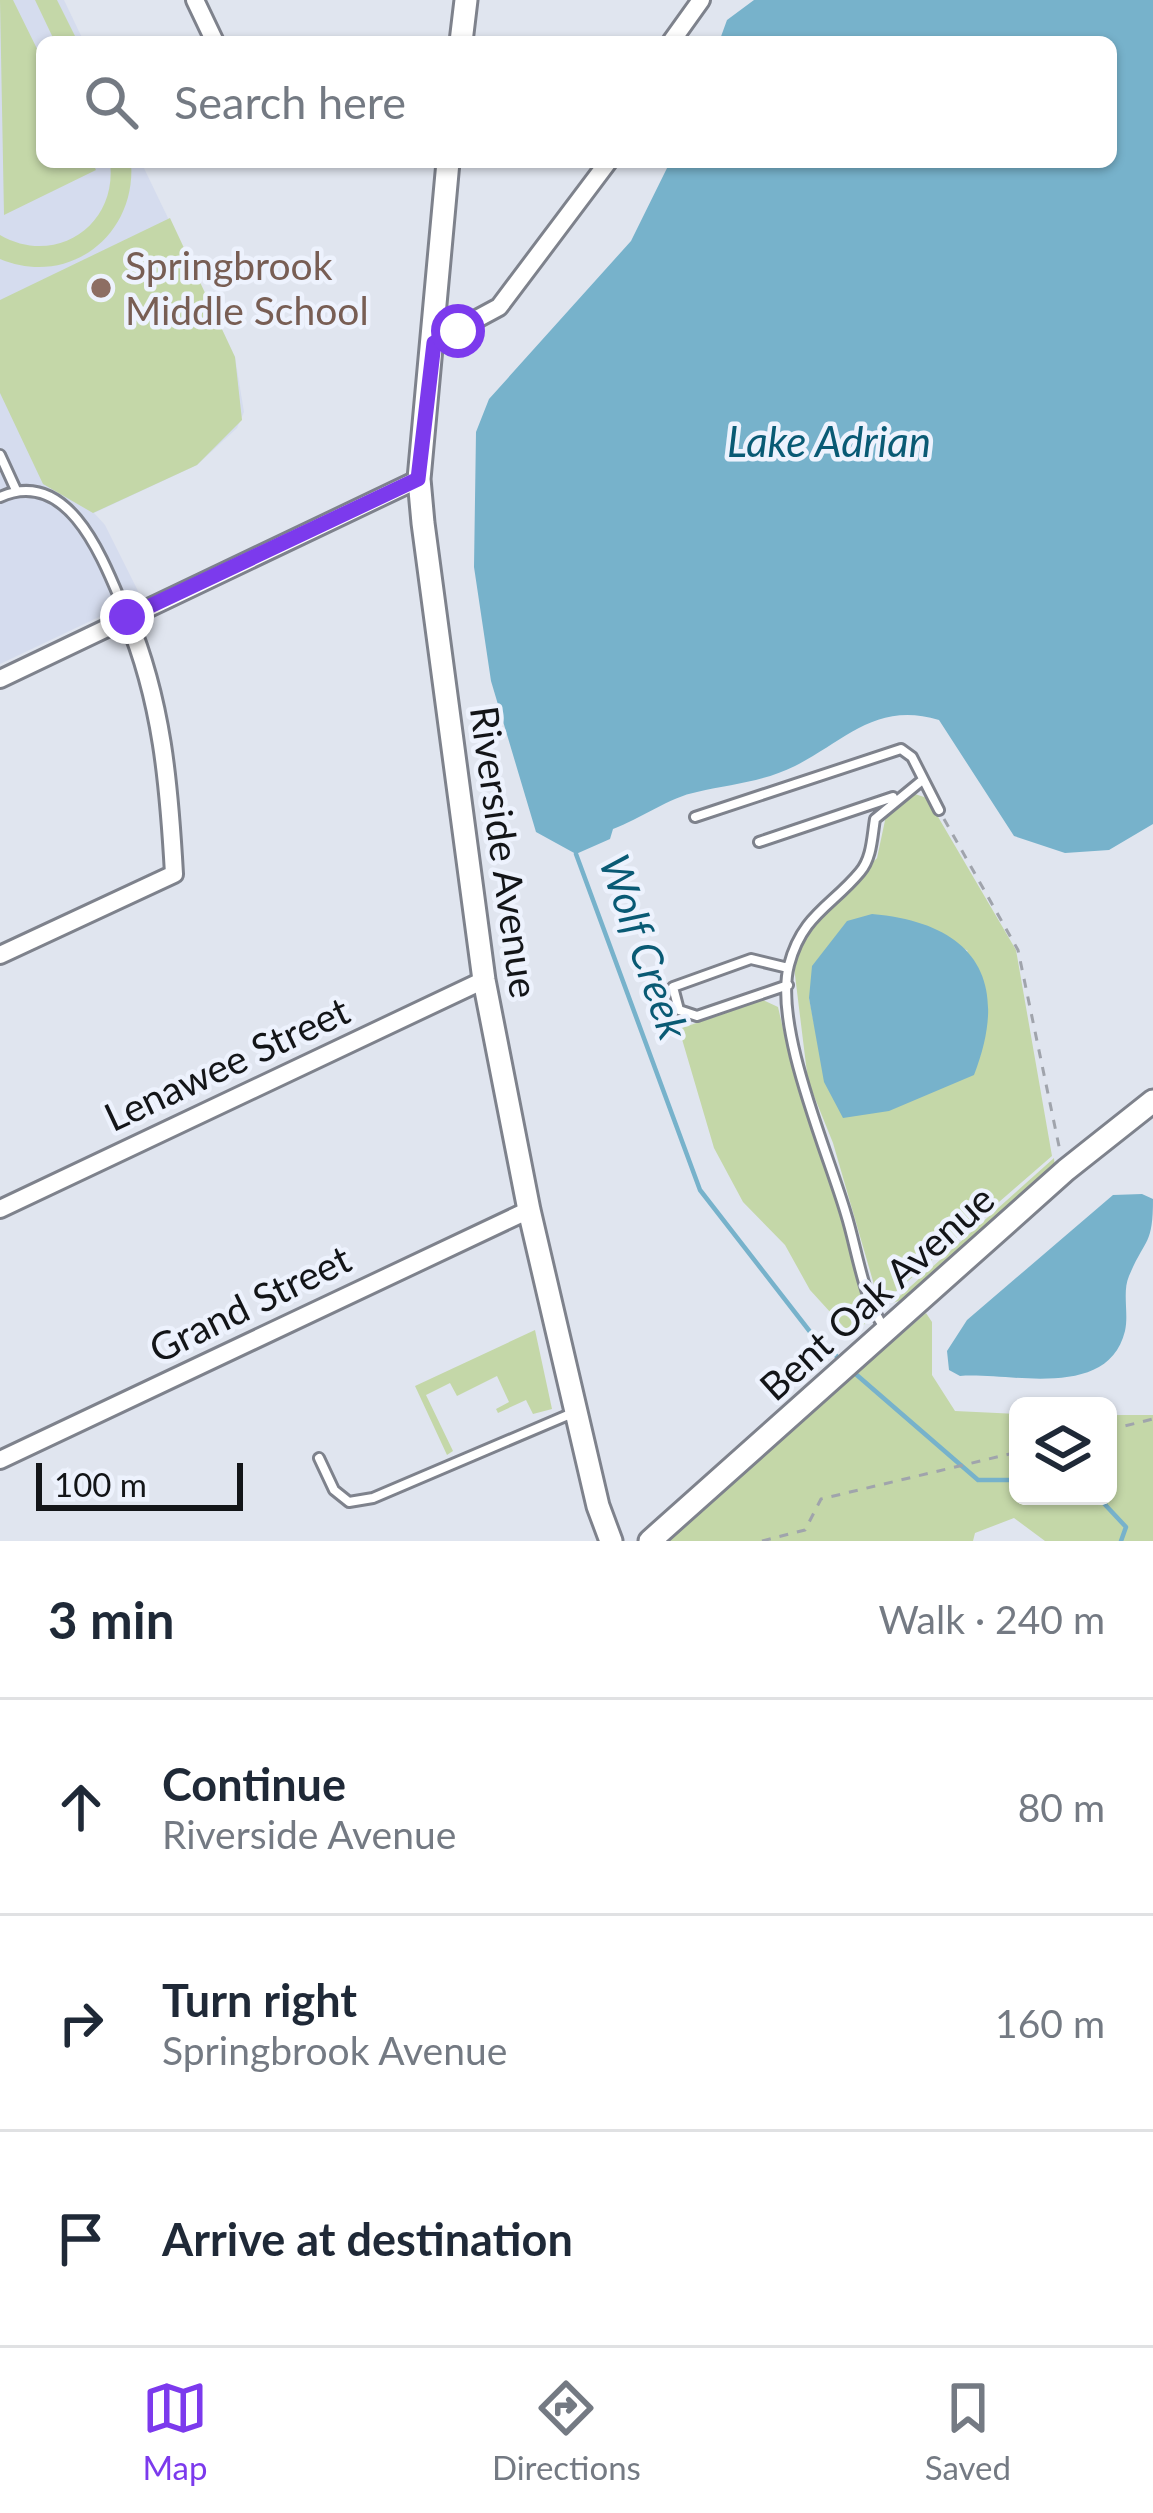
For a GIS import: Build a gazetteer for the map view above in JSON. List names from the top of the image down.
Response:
{
  "streets": {
    "street": [
      "Riverside Avenue",
      "Lenawee Street",
      "Bent Oak Avenue",
      "Grand Street"
    ]
  },
  "crossings": [
    ["Riverside Avenue", "Lenawee Street"],
    ["Riverside Avenue", "Grand Street"]
  ],
  "water": ["Lake Adrian", "Wolf Creek"],
  "places": ["Springbrook Middle School"],
  "scale_bar": "100 m",
  "page": {
    "search": "Search here",
    "scale": "100 m",
    "heading": ["3 min", "Walk · 240 m"],
    "list": [
      ["Continue", "Riverside Avenue", "80 m"],
      ["Turn right", "Springbrook Avenue", "160 m"],
      "Arrive at destination"
    ],
    "nav": ["Map", "Directions", "Saved"]
  }
}
